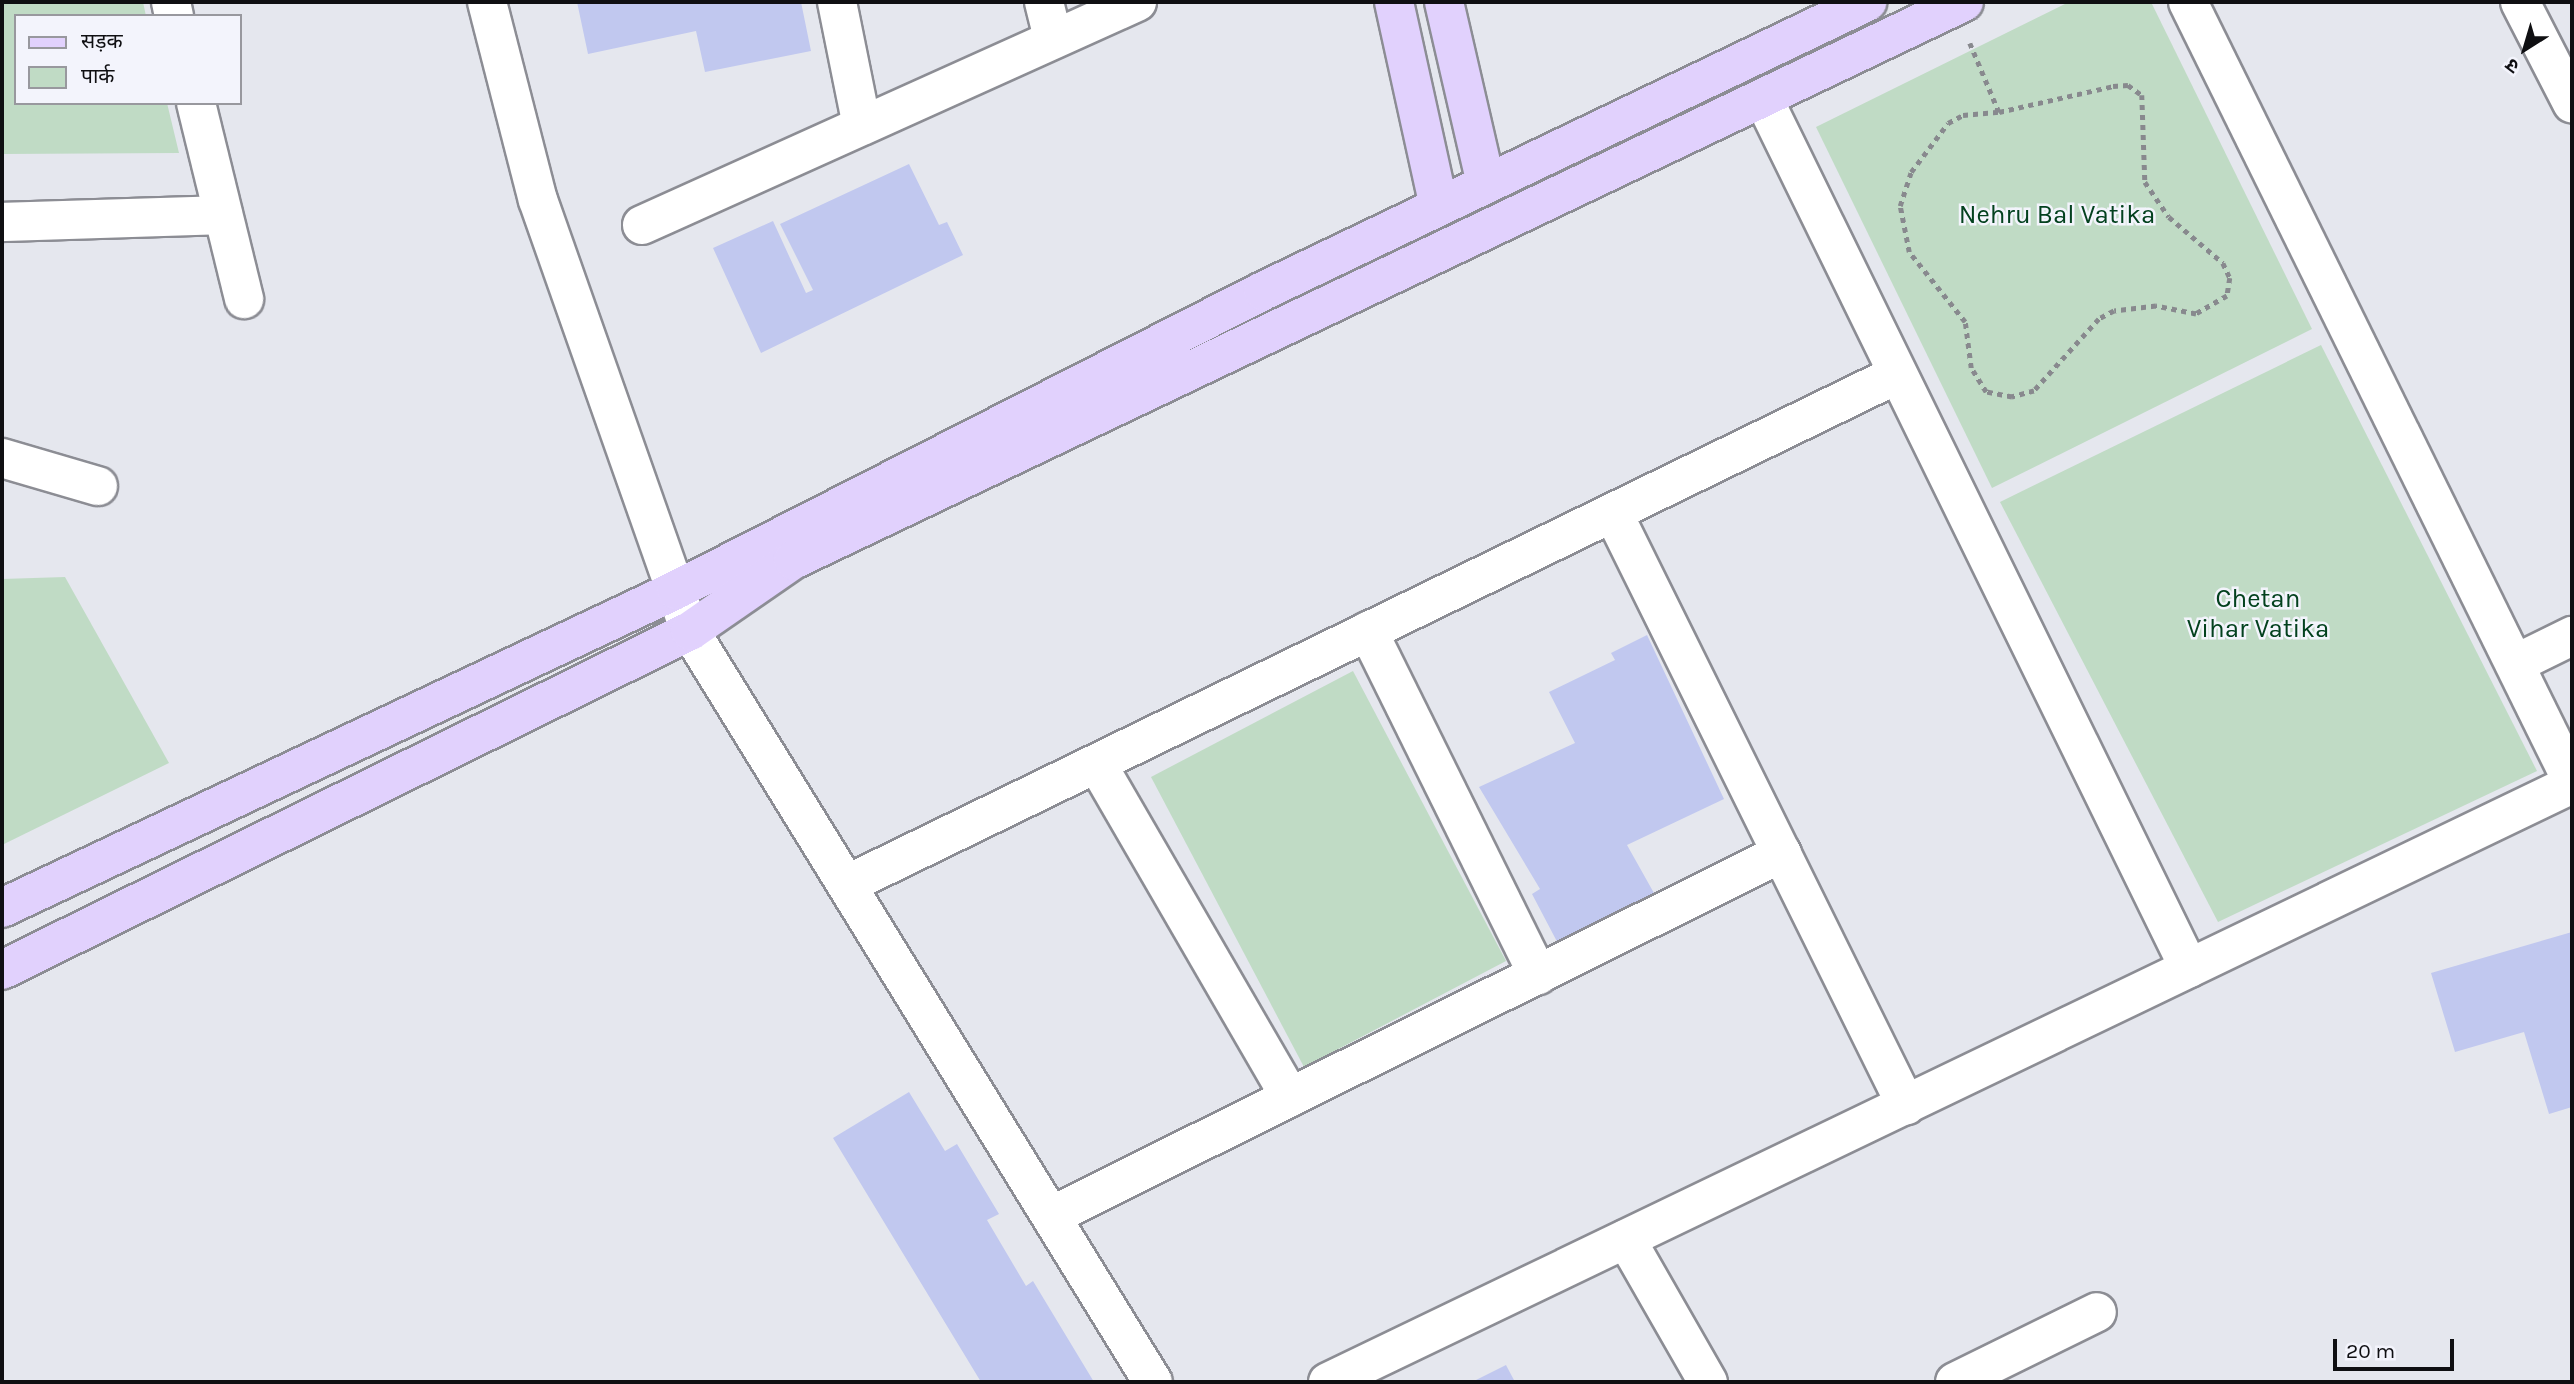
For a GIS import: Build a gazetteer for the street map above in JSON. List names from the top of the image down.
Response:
{
  "parks": ["Nehru Bal Vatika", "Chetan Vihar Vatika"],
  "legend": ["सड़क", "पार्क"],
  "scale_bar": "20 m",
  "north": "bottom left"
}
